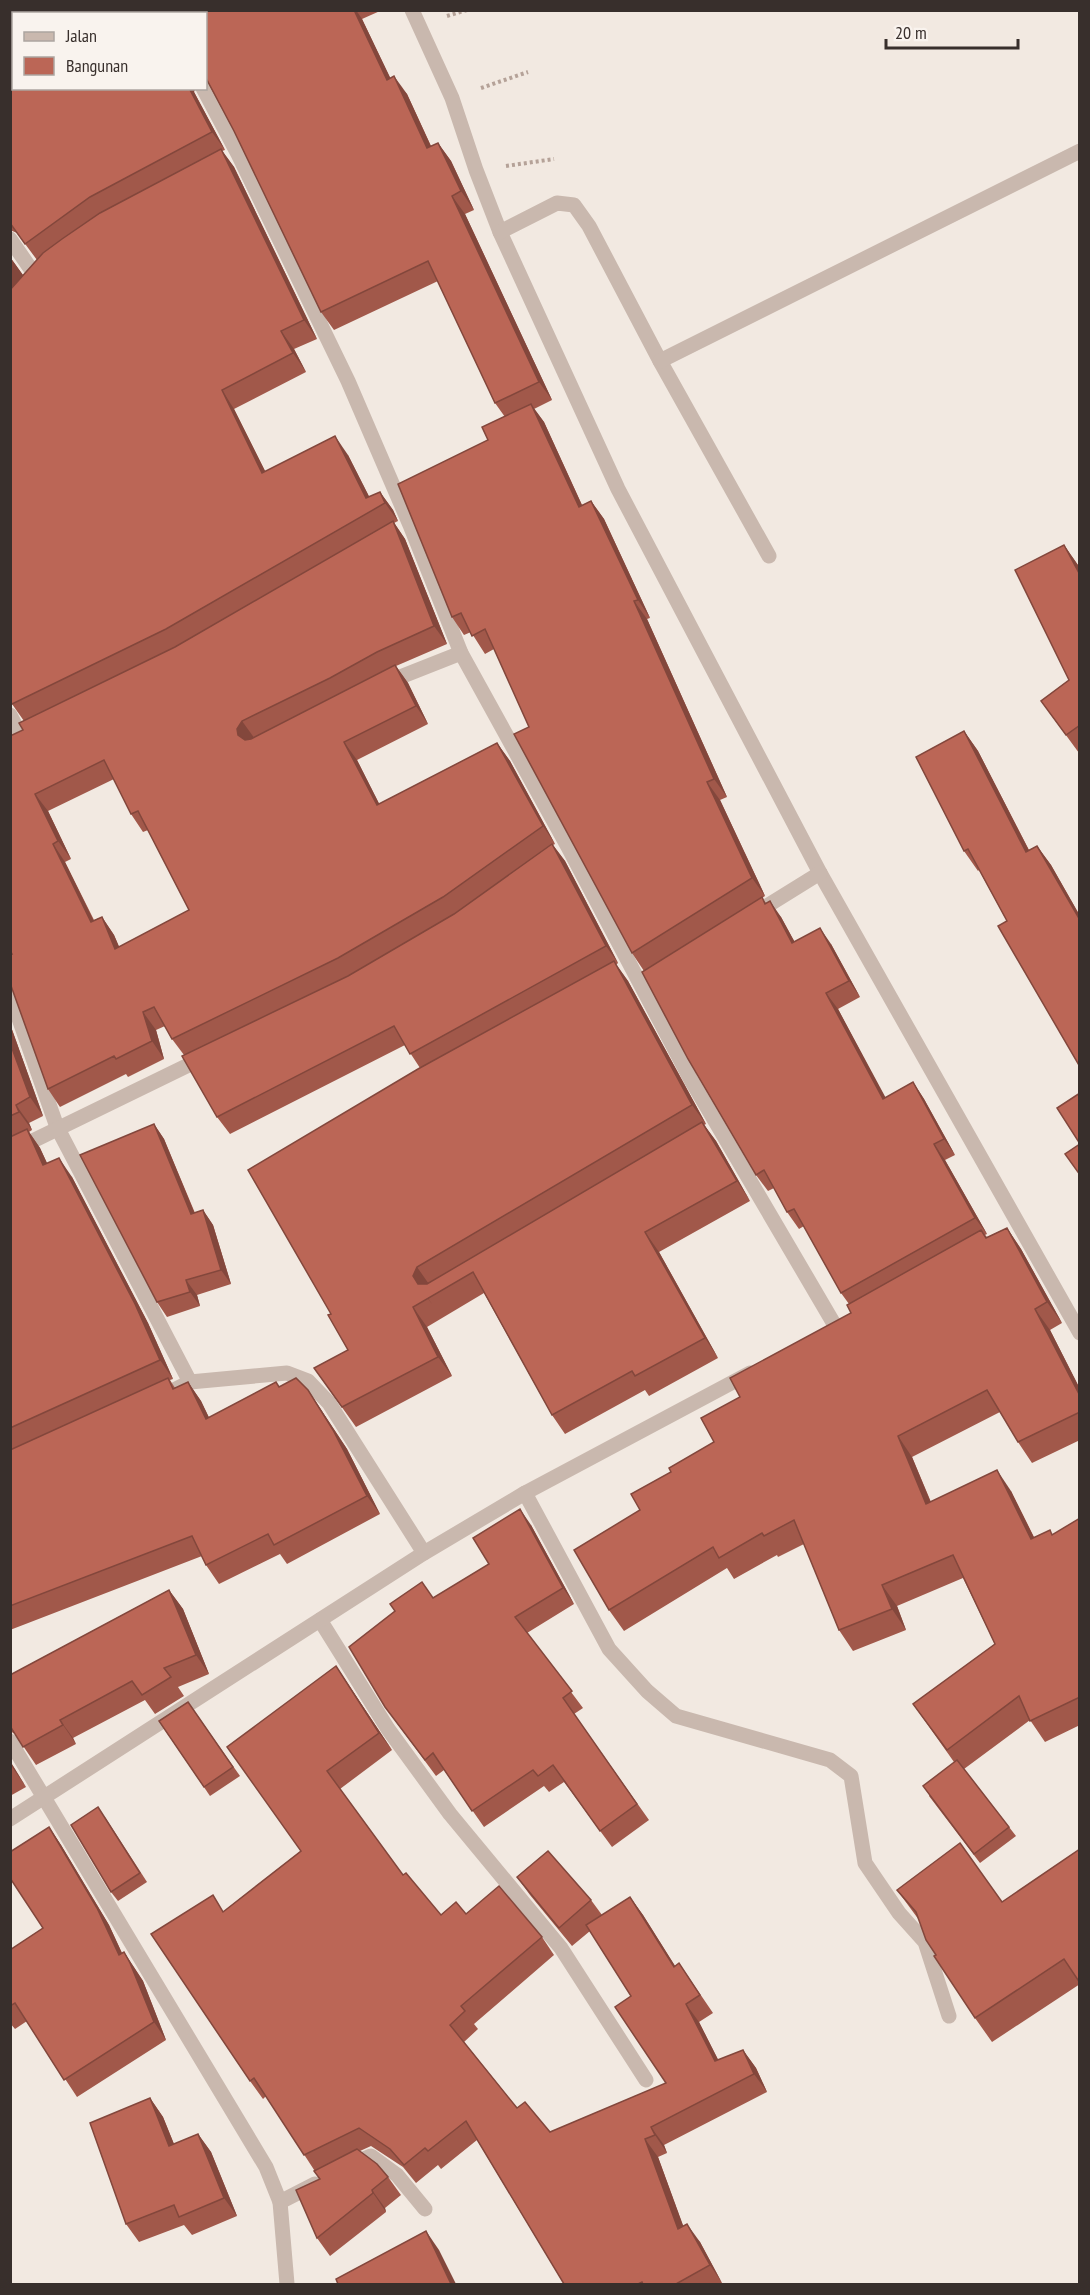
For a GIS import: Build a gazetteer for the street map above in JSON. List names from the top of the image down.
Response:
{
  "legend": ["Jalan", "Bangunan"],
  "scale_bar": "20 m"
}
